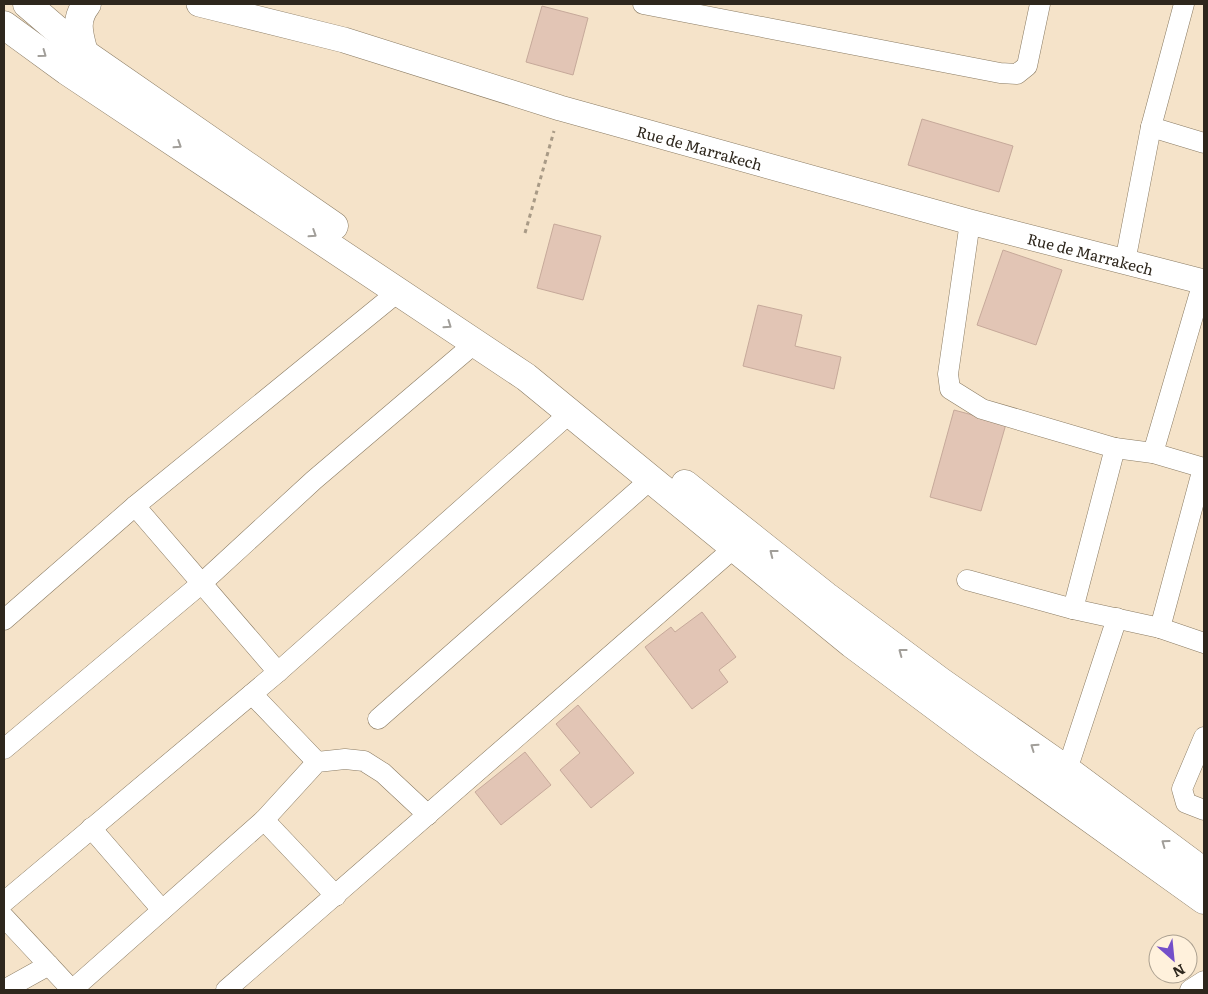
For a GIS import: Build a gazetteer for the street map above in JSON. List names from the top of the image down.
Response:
{
  "streets": {
    "street": ["Rue de Marrakech"]
  },
  "north": "bottom right"
}
